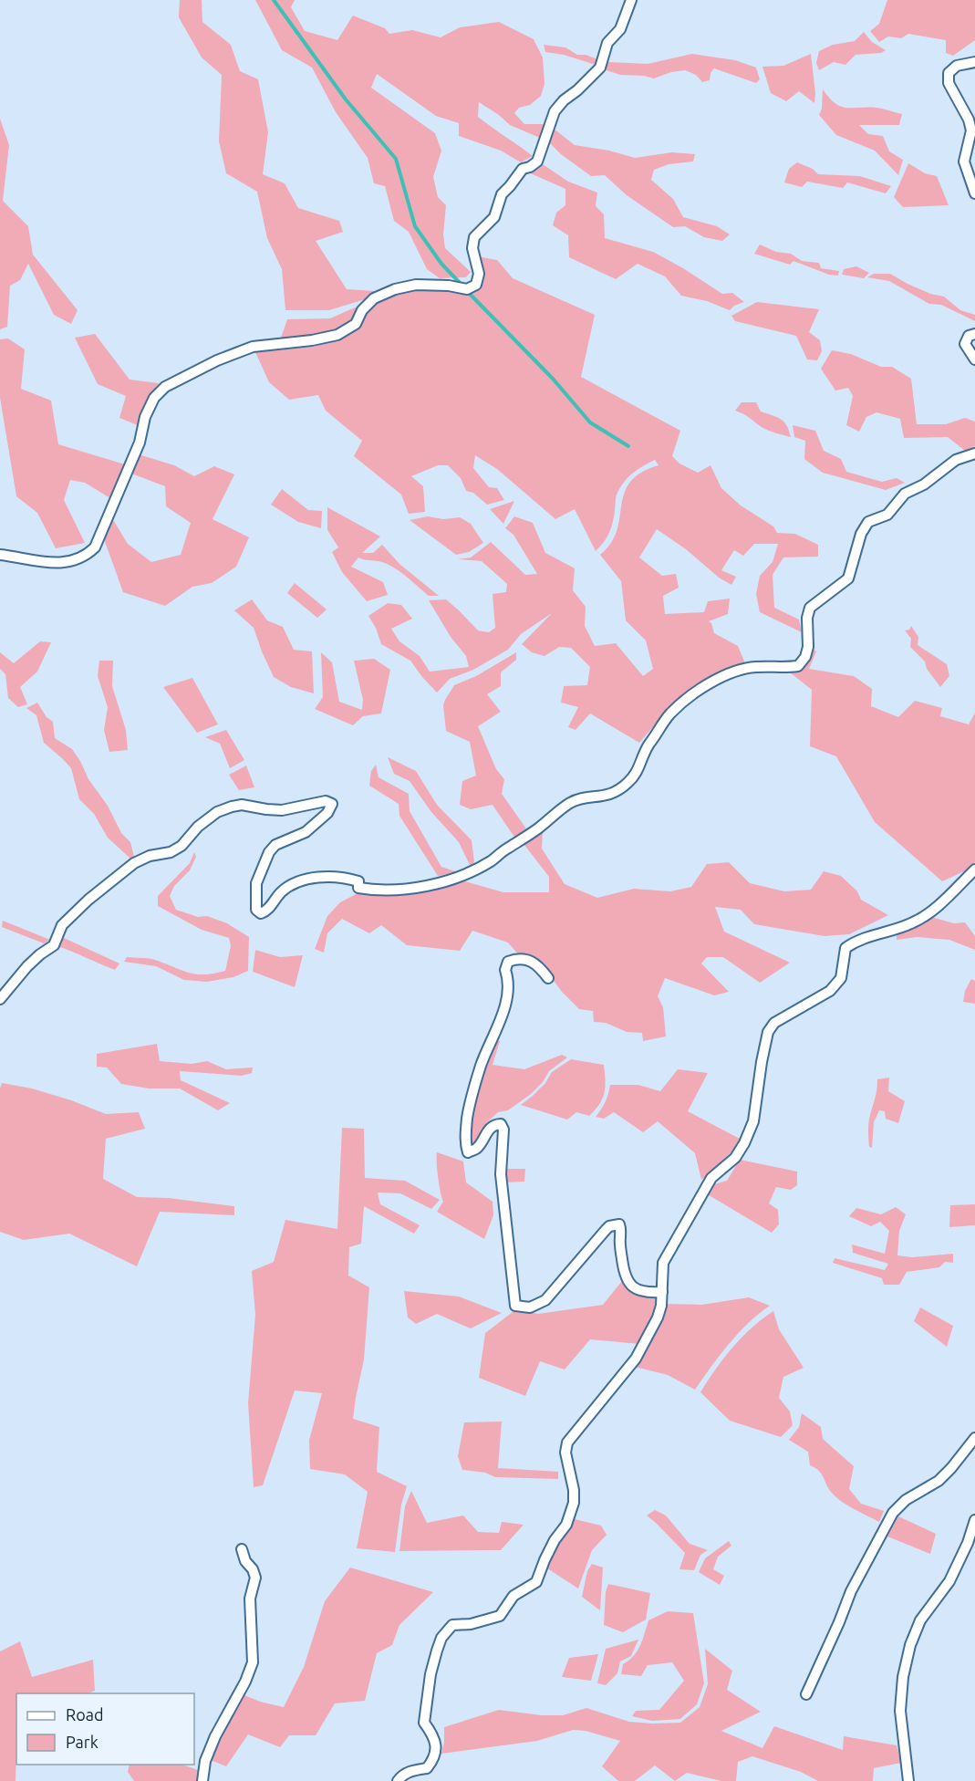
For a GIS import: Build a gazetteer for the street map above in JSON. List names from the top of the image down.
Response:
{
  "legend": ["Road", "Park"]
}
